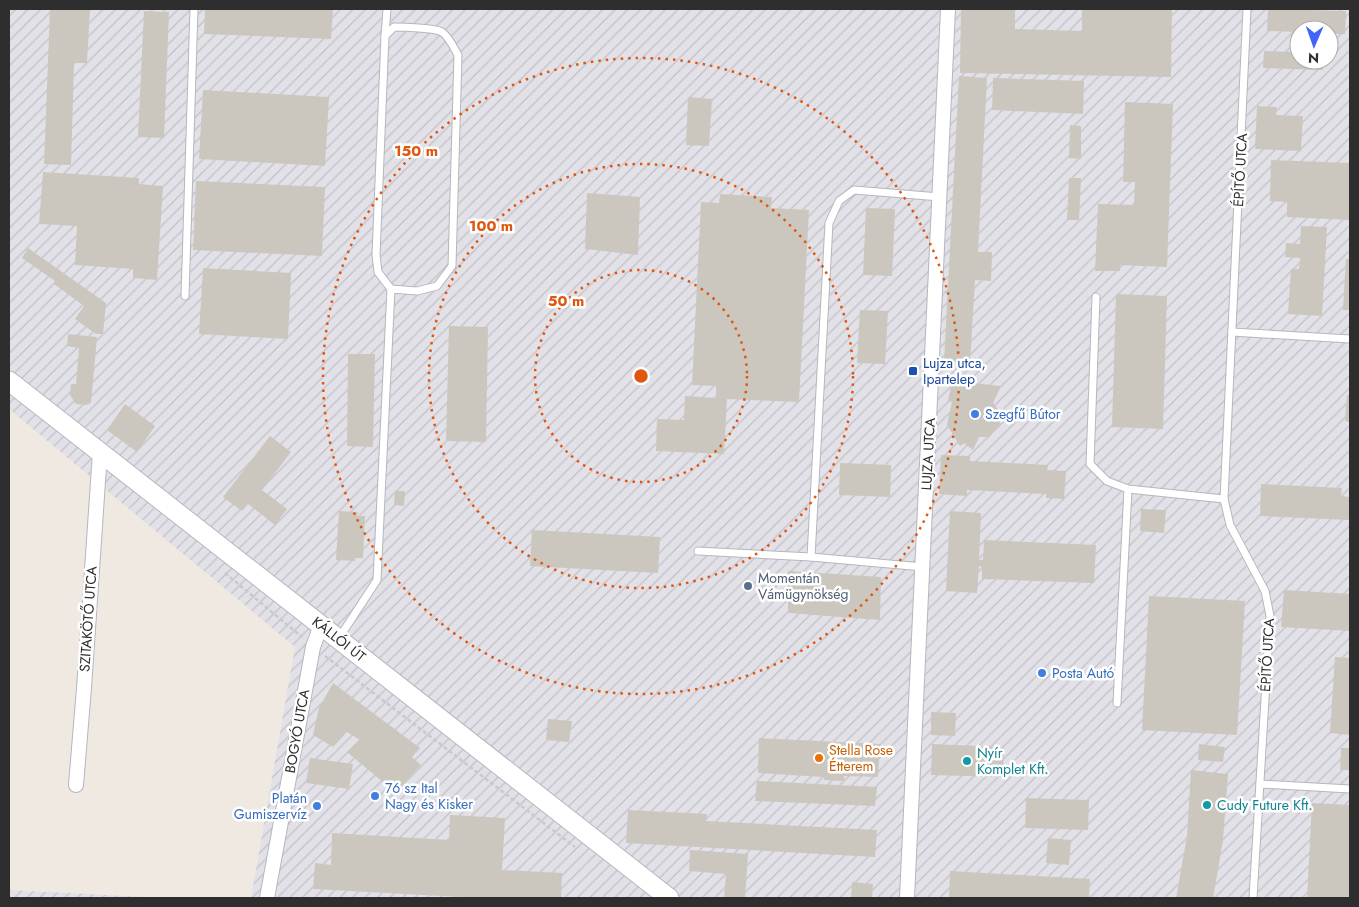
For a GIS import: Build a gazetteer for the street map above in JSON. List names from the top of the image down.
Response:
{
  "streets": {
    "main road": ["KÁLLÓI ÚT"],
    "street": ["LUJZA UTCA", "SZITAKÖTŐ UTCA", "BOGYÓ UTCA"],
    "lane": ["ÉPÍTŐ UTCA"]
  },
  "crossings": [
    ["SZITAKÖTŐ UTCA", "KÁLLÓI ÚT"],
    ["KÁLLÓI ÚT", "BOGYÓ UTCA"]
  ],
  "places": {
    "transit": ["Lujza utca, Ipartelep"],
    "other": [
      "Szegfű Bútor",
      "Momentán Vámügynökség",
      "Posta Autó",
      "Stella Rose Étterem",
      "Nyír Komplet Kft.",
      "76 sz Ital Nagy és Kisker",
      "Cudy Future Kft.",
      "Platán Gumiszervíz"
    ]
  },
  "north": "bottom",
  "rings": ["150 m", "100 m", "50 m"]
}
